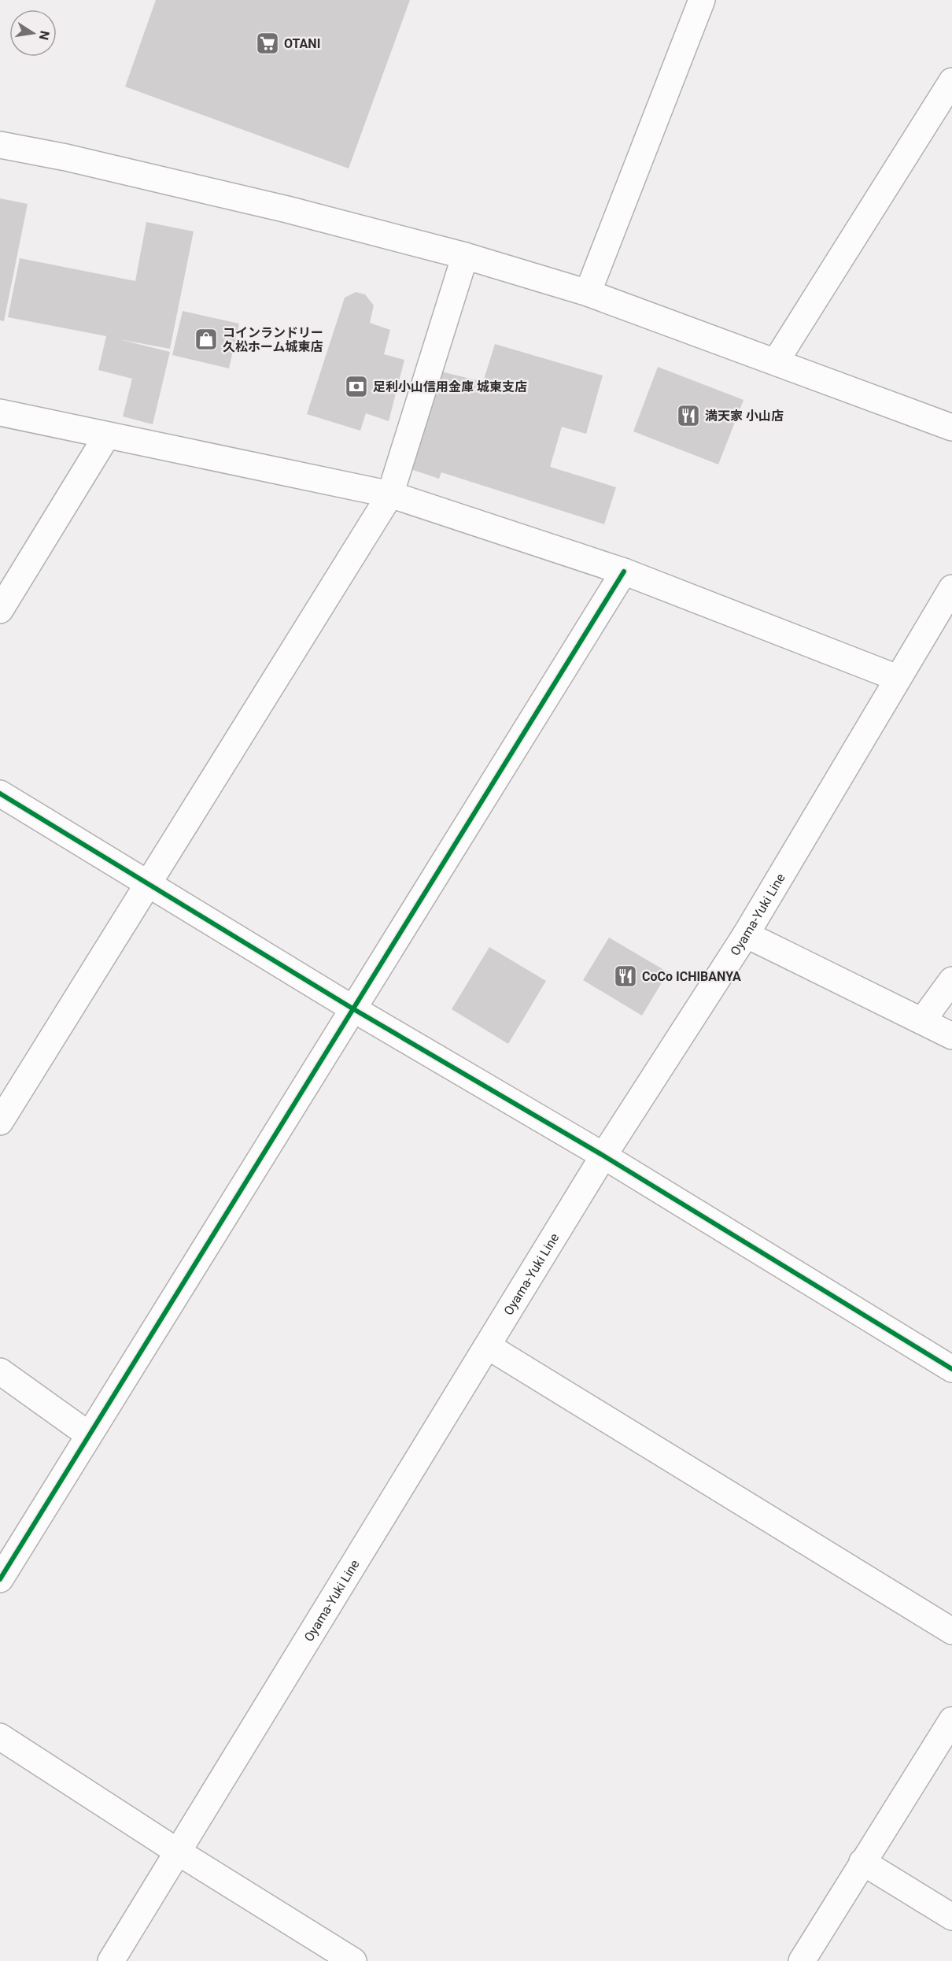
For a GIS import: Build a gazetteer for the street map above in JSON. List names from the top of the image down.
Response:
{
  "streets": {
    "street": ["Oyama-Yuki Line"]
  },
  "places": {
    "supermarket": ["OTANI"],
    "shop": ["コインランドリー 久松ホーム城東店"],
    "bank": ["足利小山信用金庫 城東支店"],
    "restaurant": ["満天家 小山店", "CoCo ICHIBANYA"]
  },
  "north": "right"
}
